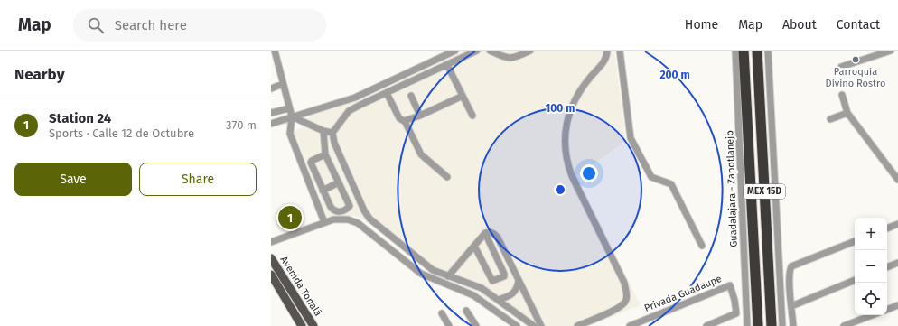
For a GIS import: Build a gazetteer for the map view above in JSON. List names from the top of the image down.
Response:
{
  "streets": {
    "highway": ["MEX 15D"],
    "main road": ["Avenida Tonalá"],
    "street": ["Guadalajara - Zapotlanejo", "Privada Guadaupe"]
  },
  "places": ["Parroquia Divino Rostro"],
  "page": {
    "header": "Map",
    "search": "Search here",
    "nav": [
      "Home",
      "Map",
      "About",
      "Contact"
    ],
    "heading": "Nearby",
    "list": [
      {
        "mark": "1",
        "name": "Station 24",
        "note": "Sports · Calle 12 de Octubre",
        "value": "370 m"
      }
    ],
    "buttons": ["Save", "Share"],
    "pins": "1",
    "map_buttons": ["+", "−"]
  },
  "rings": ["200 m", "100 m"]
}
